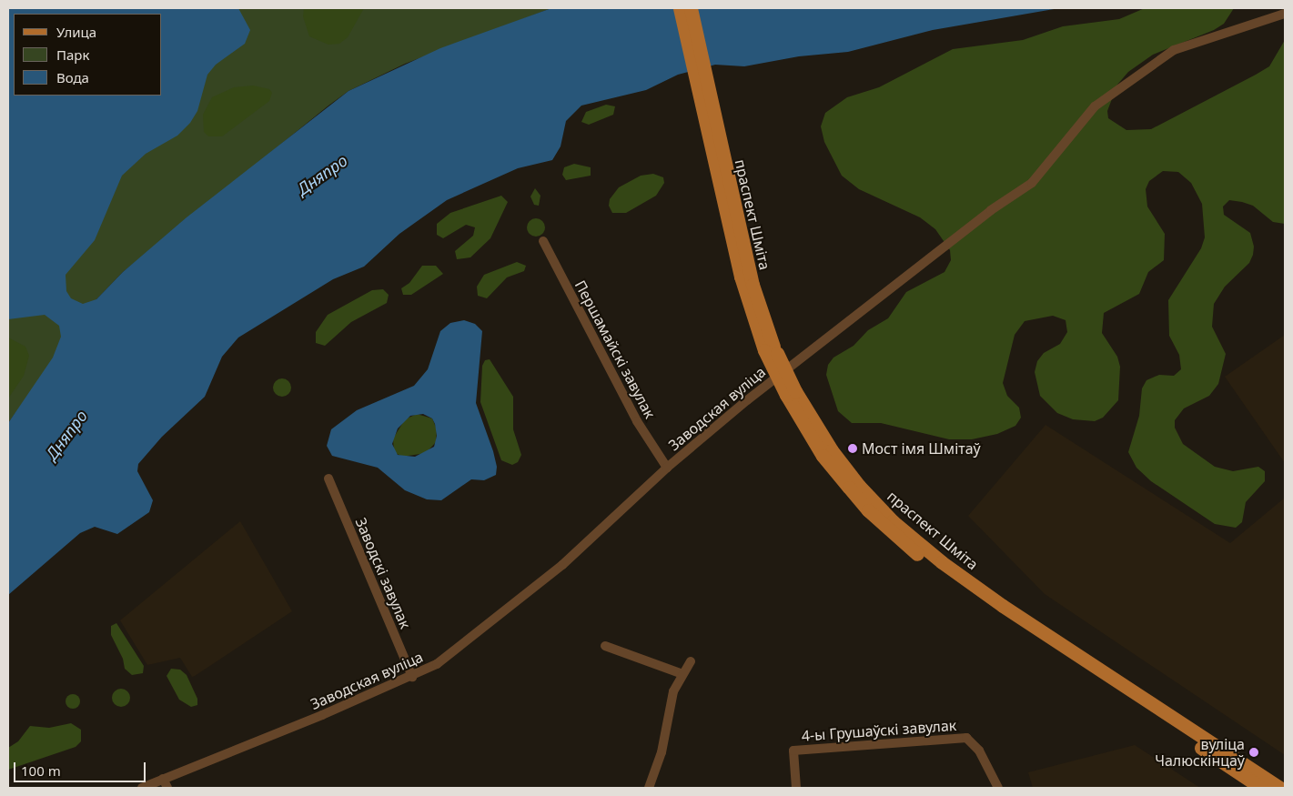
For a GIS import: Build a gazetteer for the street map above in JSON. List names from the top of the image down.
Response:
{
  "streets": {
    "main road": ["праспект Шміта"],
    "street": [
      "Першамайскі завулак",
      "Заводская вуліца",
      "Заводскі завулак",
      "4-ы Грушаўскі завулак"
    ]
  },
  "crossings": [
    ["Першамайскі завулак", "Заводская вуліца"],
    ["Заводская вуліца", "Заводскі завулак"]
  ],
  "water": ["Дняпро"],
  "places": ["Мост імя Шмітаў", "вуліца Чалюскінцаў"],
  "legend": ["Улица", "Парк", "Вода"],
  "scale_bar": "100 m"
}
